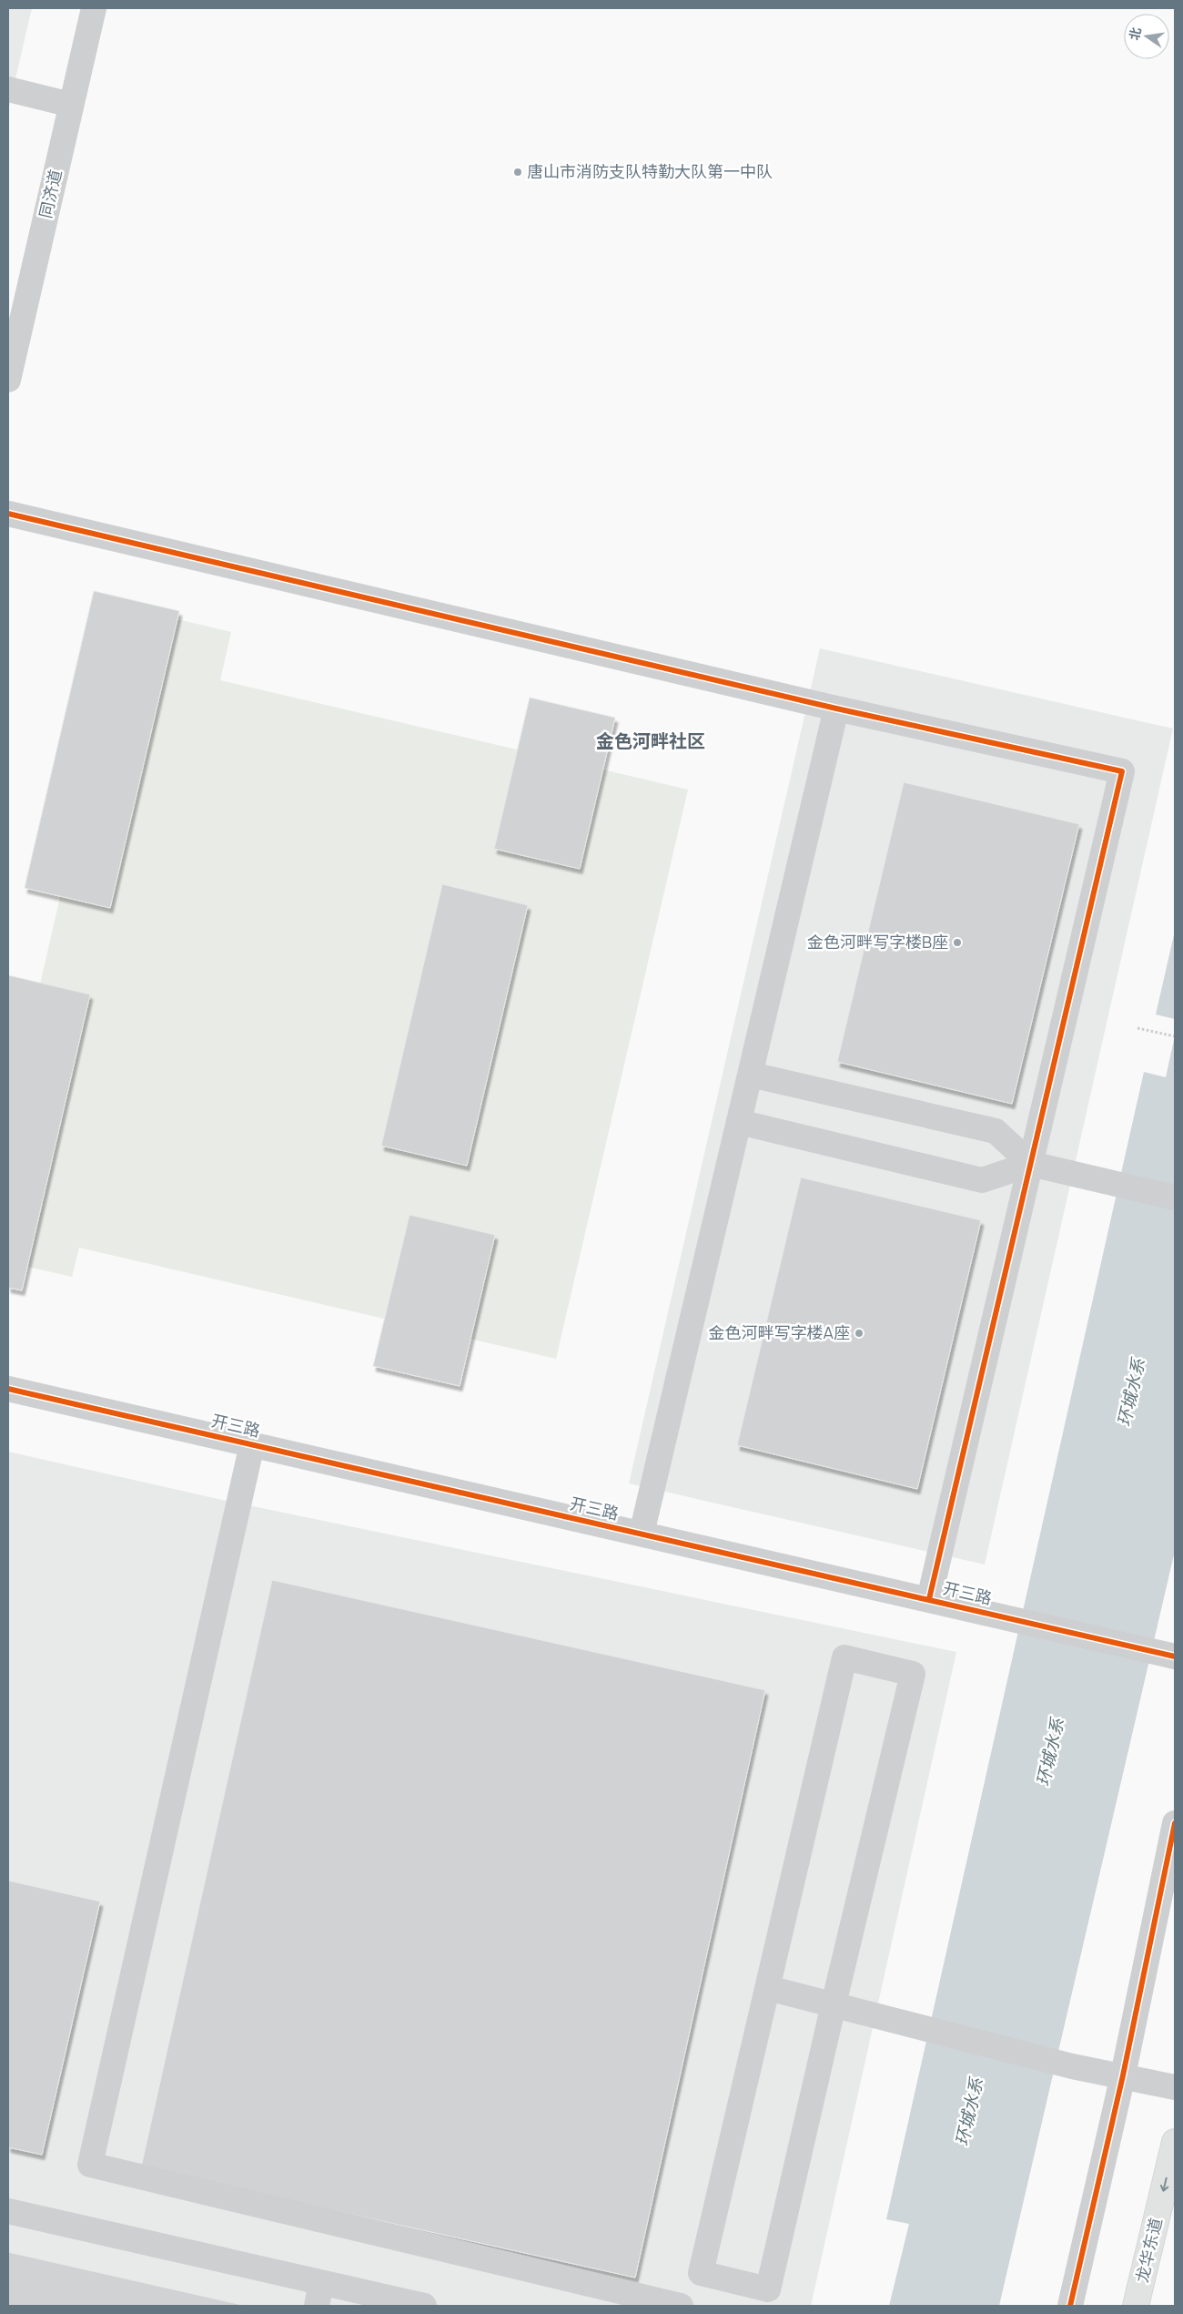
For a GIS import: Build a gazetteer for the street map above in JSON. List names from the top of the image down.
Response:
{
  "streets": {
    "main road": ["龙华东道"],
    "street": ["同济道", "开三路"]
  },
  "one_way": ["龙华东道"],
  "districts": ["金色河畔社区"],
  "water": ["环城水系"],
  "places": ["唐山市消防支队特勤大队第一中队", "金色河畔写字楼B座", "金色河畔写字楼A座"],
  "north": "left"
}
